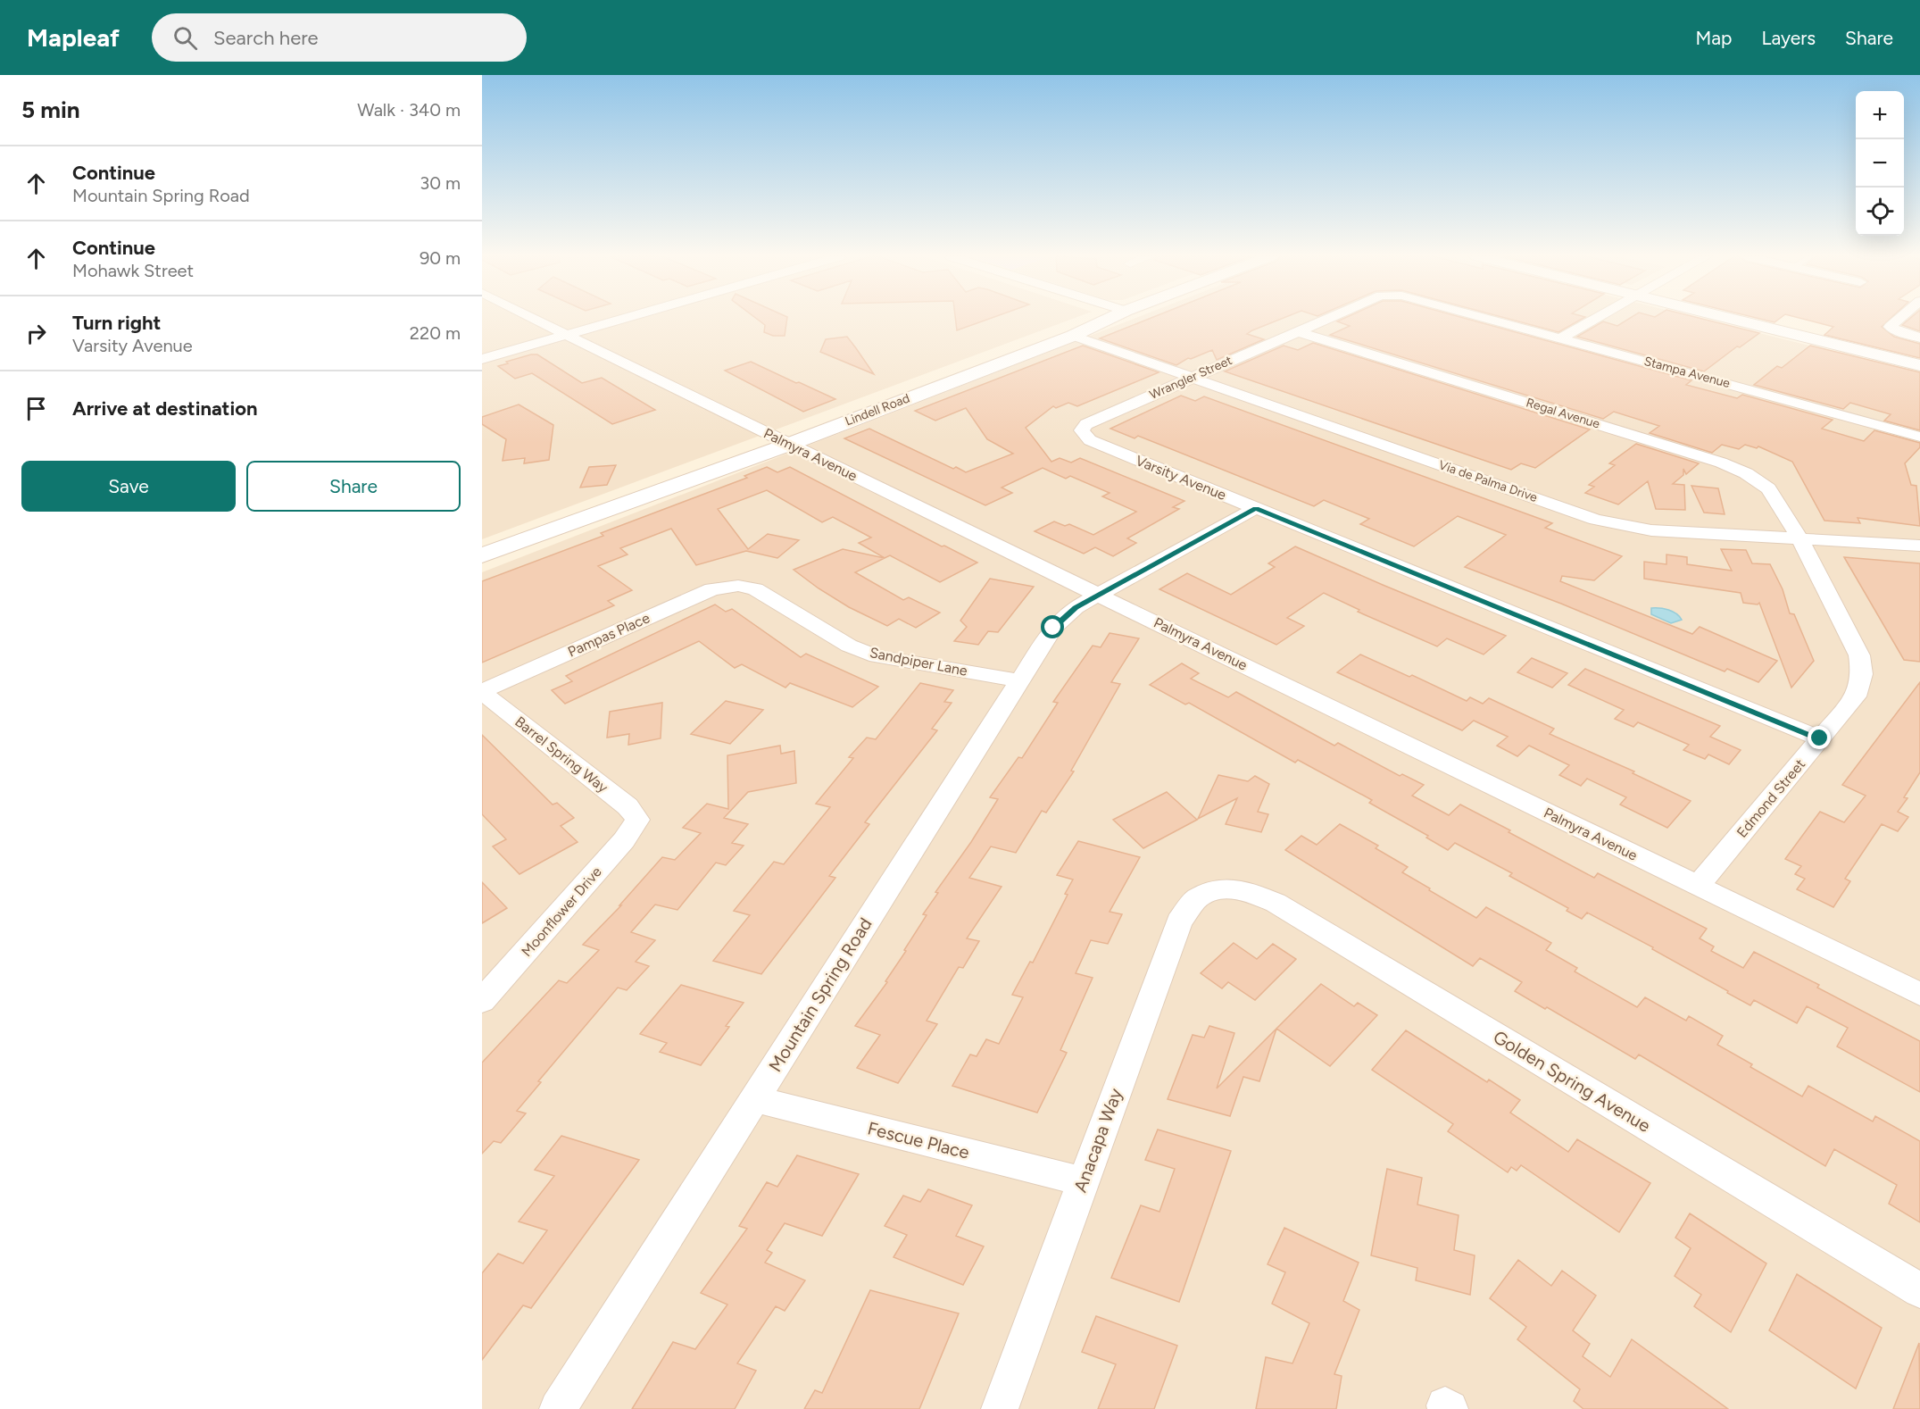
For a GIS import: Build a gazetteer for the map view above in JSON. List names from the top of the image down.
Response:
{
  "streets": {
    "street": [
      "Stampa Avenue",
      "Wrangler Street",
      "Lindell Road",
      "Regal Avenue",
      "Palmyra Avenue",
      "Varsity Avenue",
      "Via de Palma Drive",
      "Pampas Place",
      "Sandpiper Lane",
      "Barrel Spring Way",
      "Edmond Street",
      "Moonflower Drive",
      "Mountain Spring Road",
      "Golden Spring Avenue",
      "Fescue Place",
      "Anacapa Way"
    ]
  },
  "crossings": [
    ["Wrangler Street", "Regal Avenue"],
    ["Wrangler Street", "Varsity Avenue"],
    ["Wrangler Street", "Via de Palma Drive"],
    ["Lindell Road", "Palmyra Avenue"],
    ["Lindell Road", "Via de Palma Drive"],
    ["Regal Avenue", "Via de Palma Drive"],
    ["Regal Avenue", "Edmond Street"],
    ["Palmyra Avenue", "Edmond Street"],
    ["Palmyra Avenue", "Mountain Spring Road"],
    ["Varsity Avenue", "Edmond Street"],
    ["Varsity Avenue", "Mountain Spring Road"],
    ["Via de Palma Drive", "Edmond Street"],
    ["Pampas Place", "Sandpiper Lane"],
    ["Pampas Place", "Barrel Spring Way"],
    ["Sandpiper Lane", "Mountain Spring Road"],
    ["Barrel Spring Way", "Moonflower Drive"],
    ["Mountain Spring Road", "Fescue Place"],
    ["Golden Spring Avenue", "Anacapa Way"],
    ["Fescue Place", "Anacapa Way"]
  ],
  "page": {
    "header": "Mapleaf",
    "search": "Search here",
    "nav": ["Map", "Layers", "Share"],
    "heading": ["5 min", "Walk · 340 m"],
    "map_buttons": ["+", "−"],
    "list": [
      ["Continue", "Mountain Spring Road", "30 m"],
      ["Continue", "Mohawk Street", "90 m"],
      ["Turn right", "Varsity Avenue", "220 m"],
      "Arrive at destination"
    ],
    "buttons": ["Save", "Share"]
  }
}
